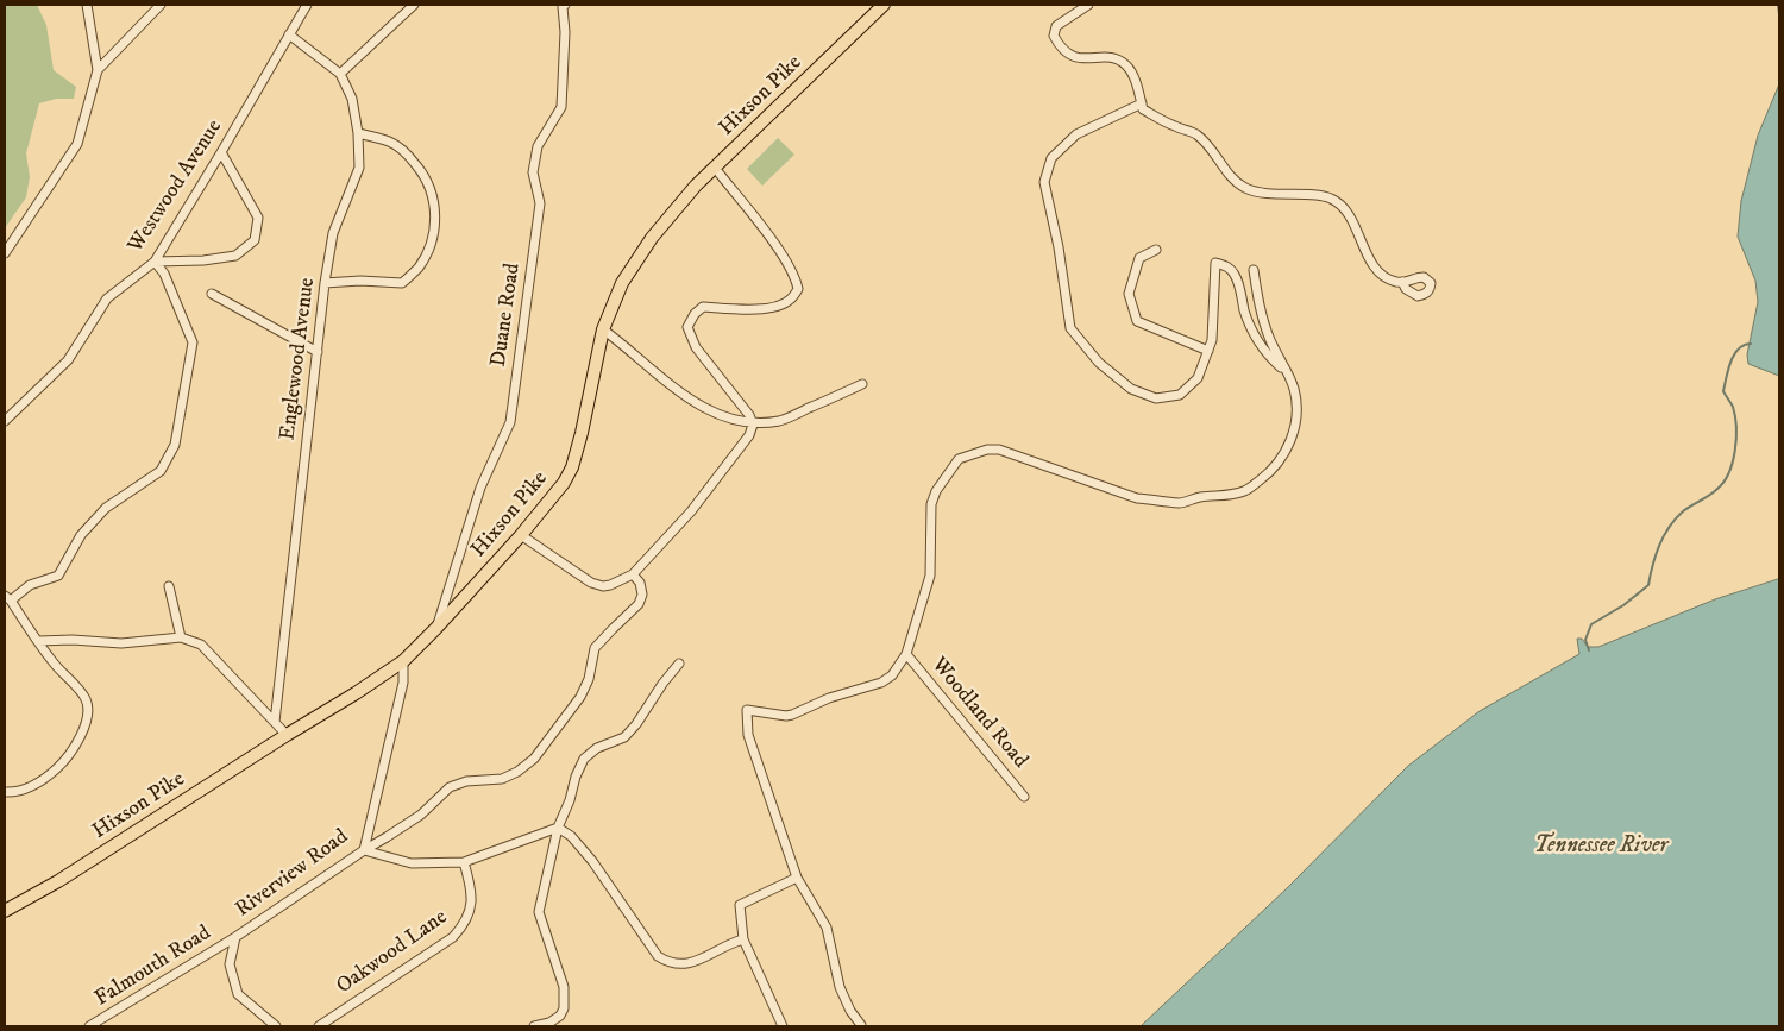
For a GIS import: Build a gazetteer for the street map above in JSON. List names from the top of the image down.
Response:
{
  "streets": {
    "main road": ["Hixson Pike"],
    "street": [
      "Westwood Avenue",
      "Duane Road",
      "Englewood Avenue",
      "Woodland Road",
      "Riverview Road",
      "Oakwood Lane",
      "Falmouth Road"
    ]
  },
  "crossings": [
    ["Hixson Pike", "Duane Road"],
    ["Hixson Pike", "Riverview Road"],
    ["Westwood Avenue", "Englewood Avenue"],
    ["Riverview Road", "Falmouth Road"]
  ],
  "water": ["Tennessee River"]
}
